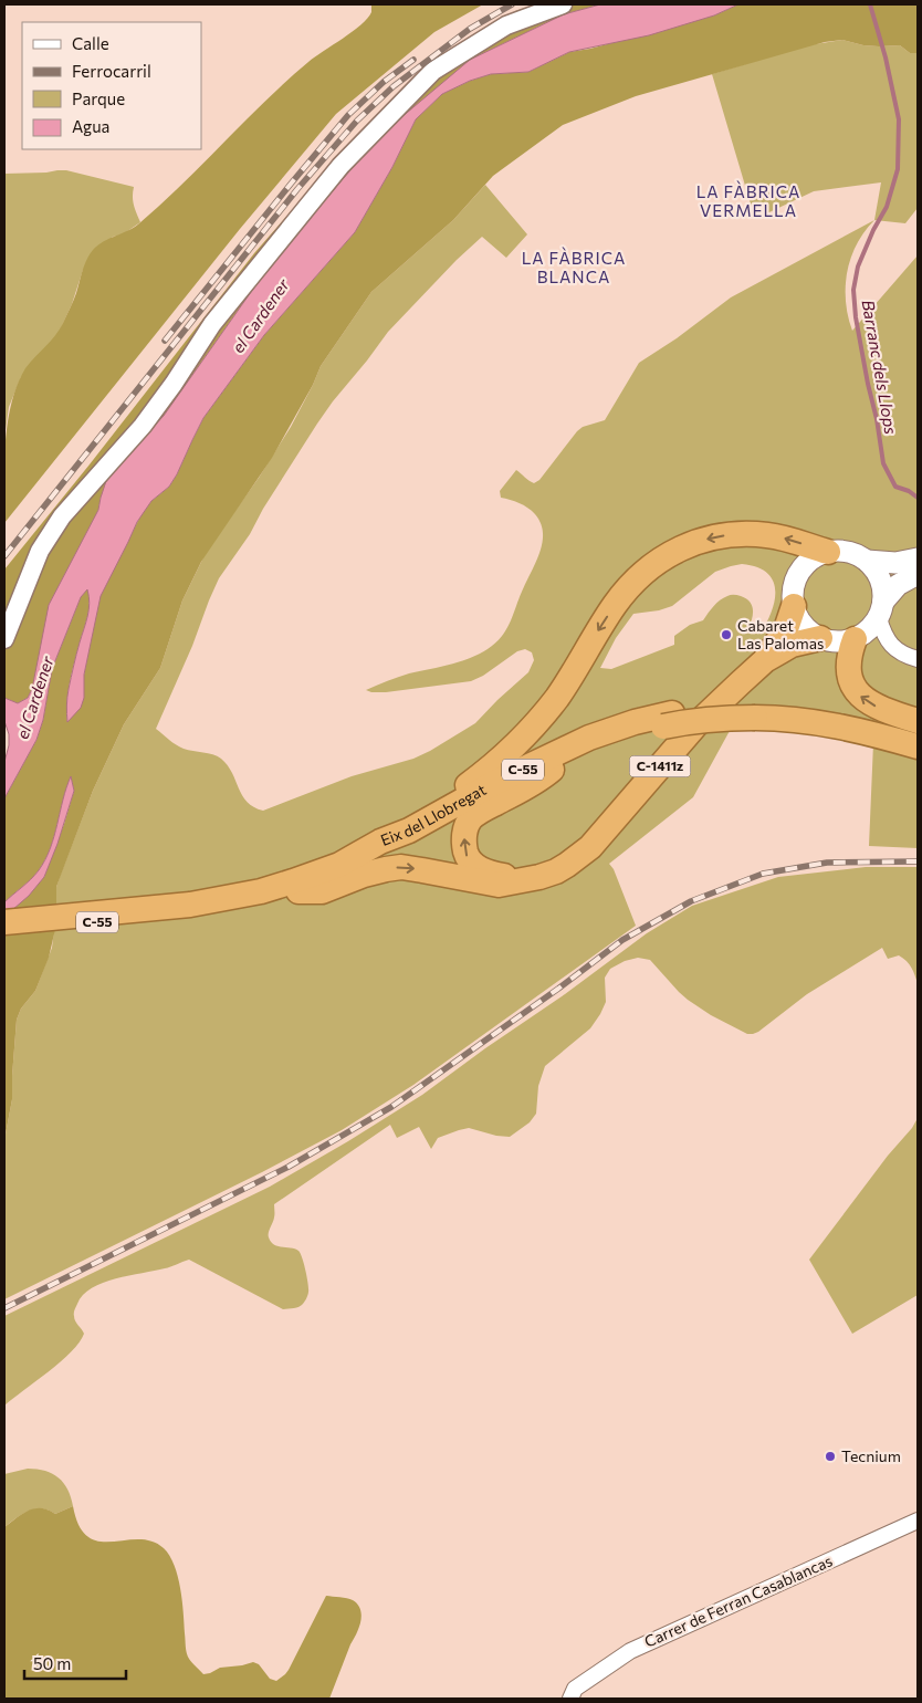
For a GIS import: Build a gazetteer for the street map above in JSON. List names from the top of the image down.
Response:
{
  "streets": {
    "highway": ["C-1411z", "C-55", "Eix del Llobregat"],
    "street": ["Carrer de Ferran Casablancas"]
  },
  "crossings": [
    ["C-55", "Eix del Llobregat"]
  ],
  "districts": ["LA FÀBRICA VERMELLA", "LA FÀBRICA BLANCA"],
  "water": ["el Cardener", "Barranc dels Llops"],
  "places": ["Cabaret Las Palomas", "Tecnium"],
  "legend": [
    "Calle",
    "Ferrocarril",
    "Parque",
    "Agua"
  ],
  "scale_bar": "50 m"
}
